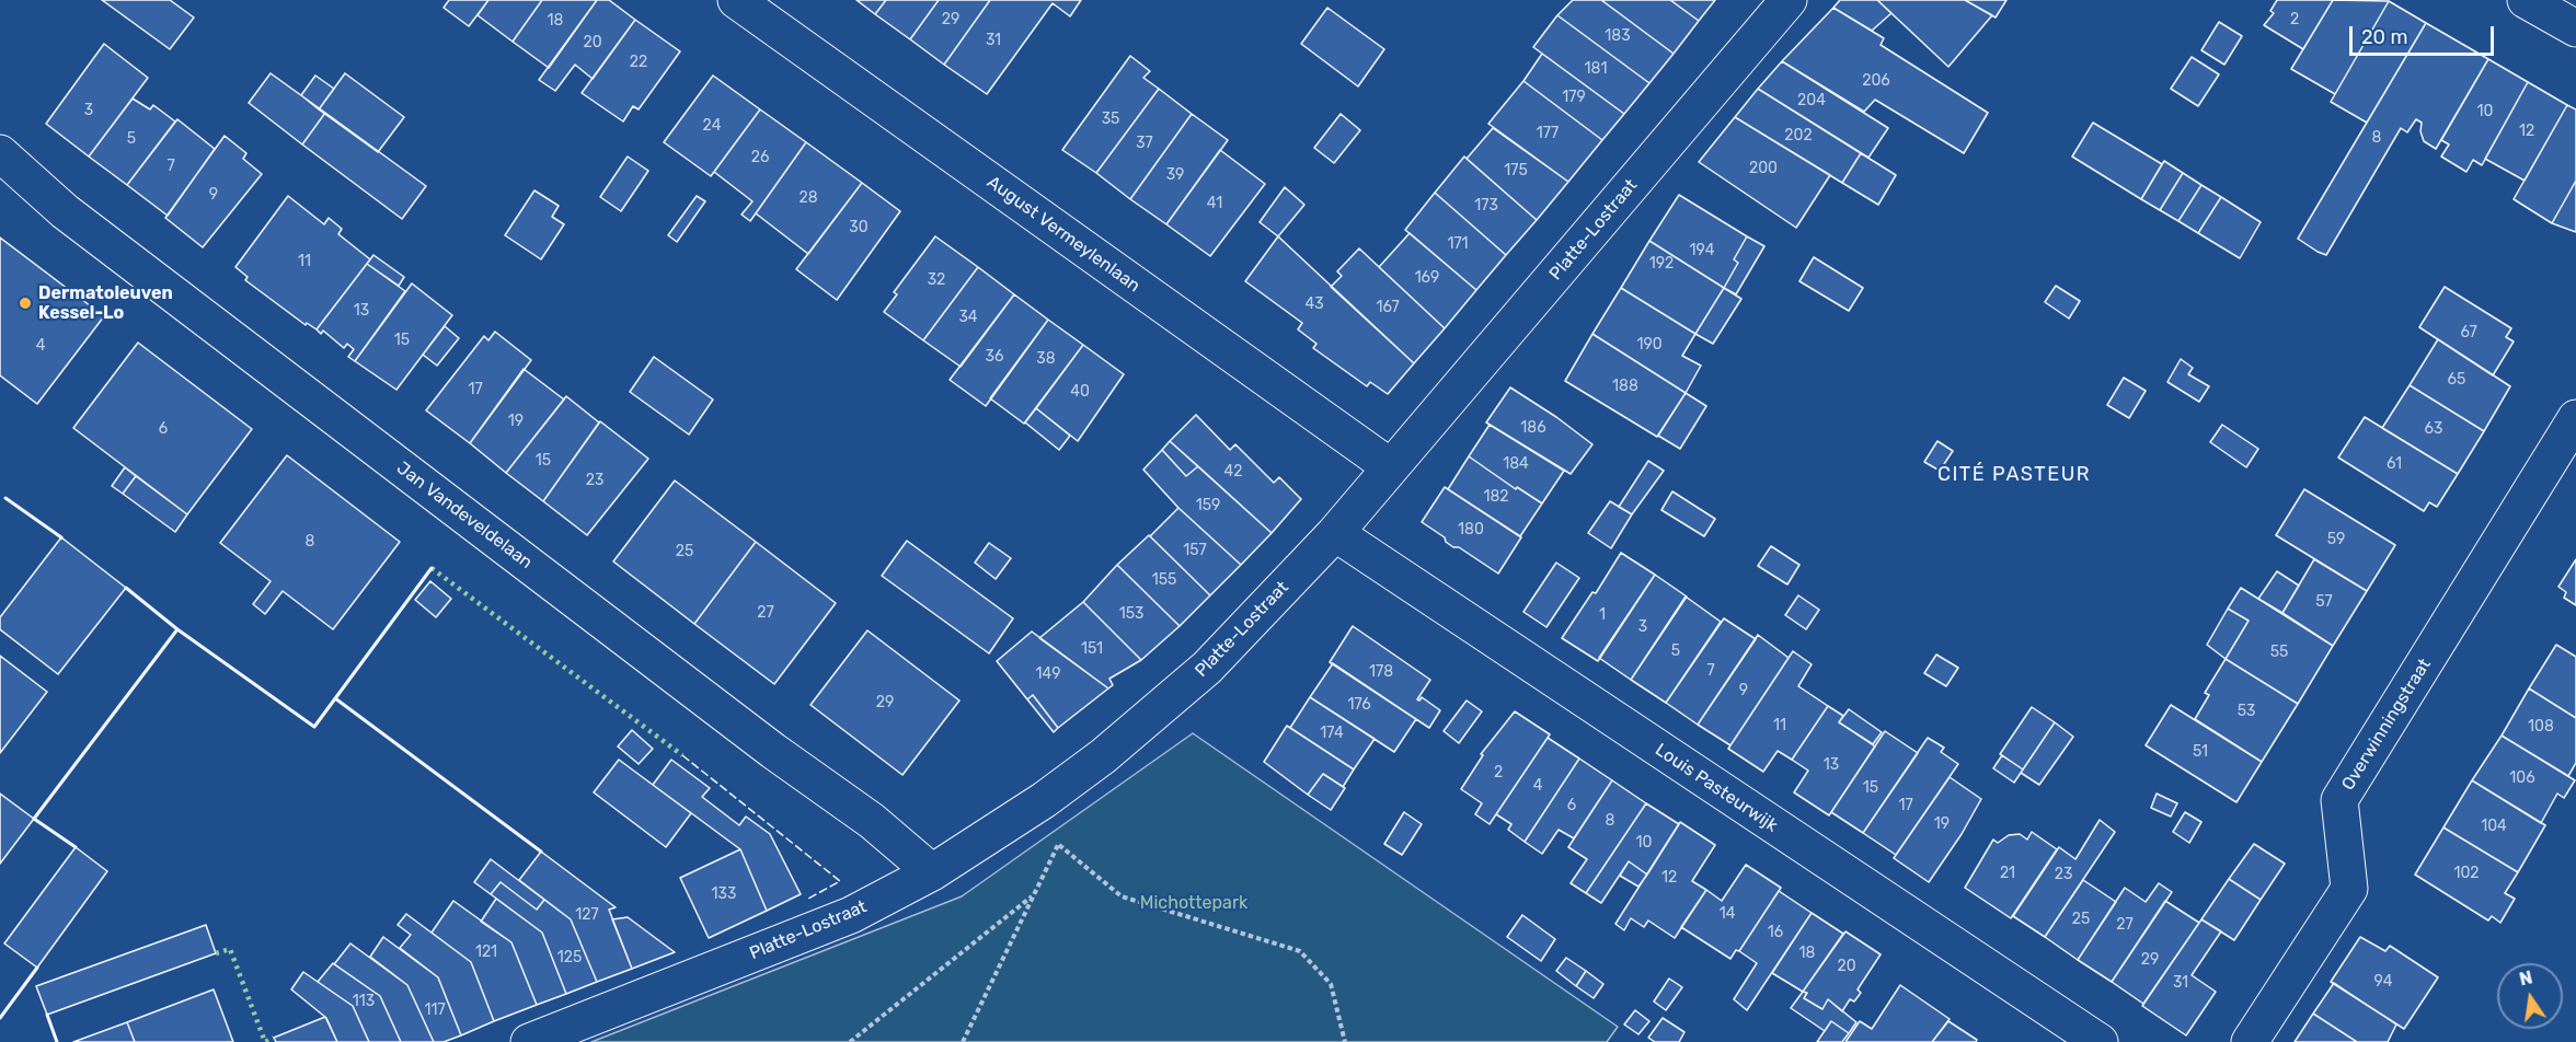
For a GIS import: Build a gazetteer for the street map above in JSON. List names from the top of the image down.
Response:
{
  "streets": {
    "street": [
      "Platte-Lostraat",
      "August Vermeylenlaan",
      "Jan Vandeveldelaan",
      "Overwinningstraat",
      "Louis Pasteurwijk"
    ]
  },
  "crossings": [
    ["Platte-Lostraat", "August Vermeylenlaan"],
    ["Platte-Lostraat", "Jan Vandeveldelaan"],
    ["Platte-Lostraat", "Louis Pasteurwijk"]
  ],
  "districts": ["CITÉ PASTEUR"],
  "parks": ["Michottepark"],
  "places": ["Dermatoleuven Kessel-Lo"],
  "house_numbers": [
    "29",
    "2",
    "18",
    "183",
    "31",
    "20",
    "22",
    "181",
    "206",
    "179",
    "204",
    "3",
    "10",
    "35",
    "24",
    "12",
    "177",
    "202",
    "8",
    "5",
    "37",
    "26",
    "7",
    "200",
    "175",
    "39",
    "9",
    "28",
    "41",
    "173",
    "30",
    "171",
    "194",
    "11",
    "192",
    "169",
    "32",
    "43",
    "167",
    "13",
    "34",
    "67",
    "15",
    "190",
    "4",
    "36",
    "38",
    "65",
    "188",
    "17",
    "40",
    "19",
    "186",
    "6",
    "63",
    "15",
    "184",
    "61",
    "42",
    "23",
    "182",
    "159",
    "180",
    "59",
    "8",
    "157",
    "25",
    "155",
    "57",
    "27",
    "153",
    "1",
    "3",
    "151",
    "5",
    "55",
    "7",
    "178",
    "149",
    "9",
    "29",
    "176",
    "53",
    "11",
    "108",
    "174",
    "51",
    "13",
    "2",
    "106",
    "4",
    "15",
    "6",
    "17",
    "8",
    "19",
    "104",
    "10",
    "21",
    "102",
    "23",
    "12",
    "133",
    "14",
    "127",
    "25",
    "27",
    "16",
    "121",
    "18",
    "125",
    "29",
    "20",
    "94",
    "31",
    "113",
    "117"
  ],
  "scale_bar": "20 m",
  "north": "top"
}
